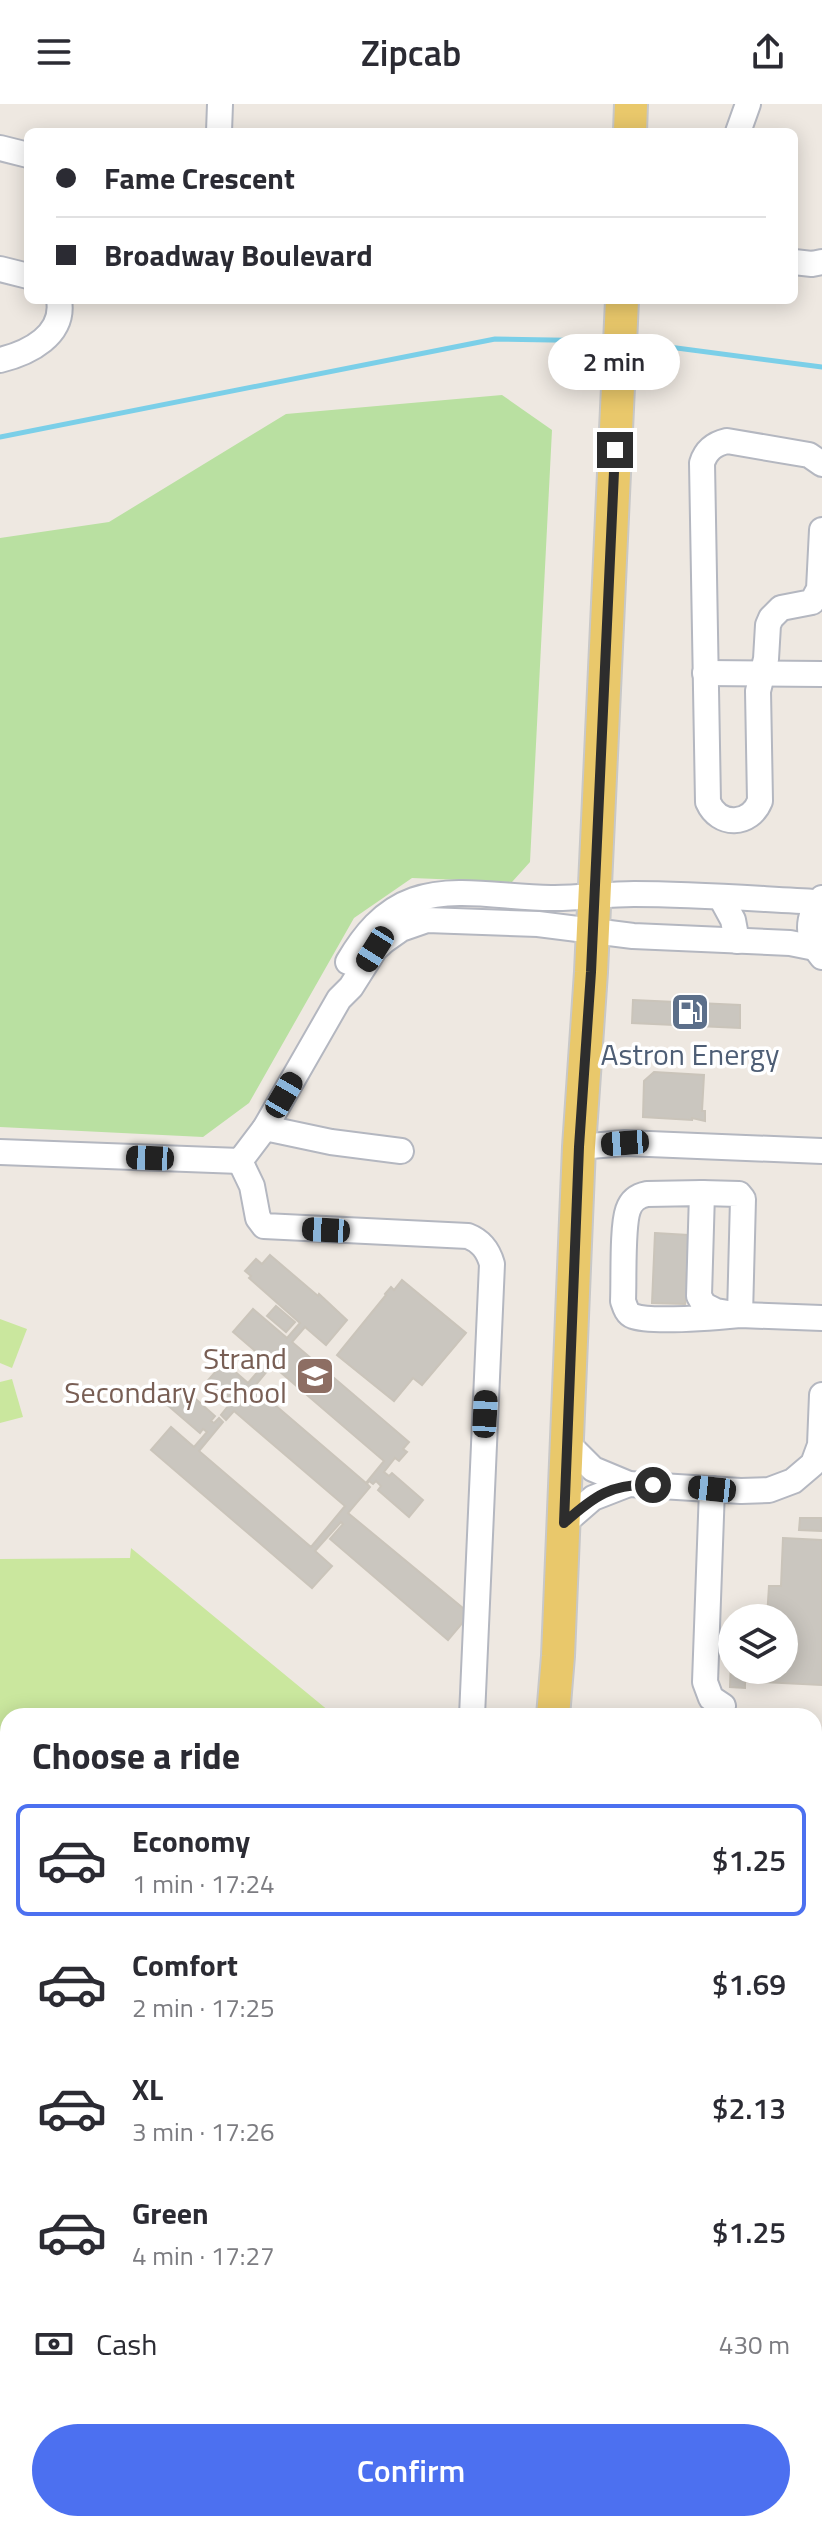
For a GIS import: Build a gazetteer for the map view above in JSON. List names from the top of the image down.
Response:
{
  "places": {
    "fuel station": ["Astron Energy"],
    "school or university": ["Strand Secondary School"]
  },
  "page": {
    "header": "Zipcab",
    "banner": ["Fame Crescent", "Broadway Boulevard"],
    "bubble": "2 min",
    "heading": "Choose a ride",
    "list": [
      {
        "name": "Economy",
        "note": "1 min · 17:24",
        "value": "$1.25"
      },
      {
        "name": "Comfort",
        "note": "2 min · 17:25",
        "value": "$1.69"
      },
      {
        "name": "XL",
        "note": "3 min · 17:26",
        "value": "$2.13"
      },
      {
        "name": "Green",
        "note": "4 min · 17:27",
        "value": "$1.25"
      }
    ],
    "pay": ["Cash", "430 m"],
    "buttons": "Confirm"
  }
}
